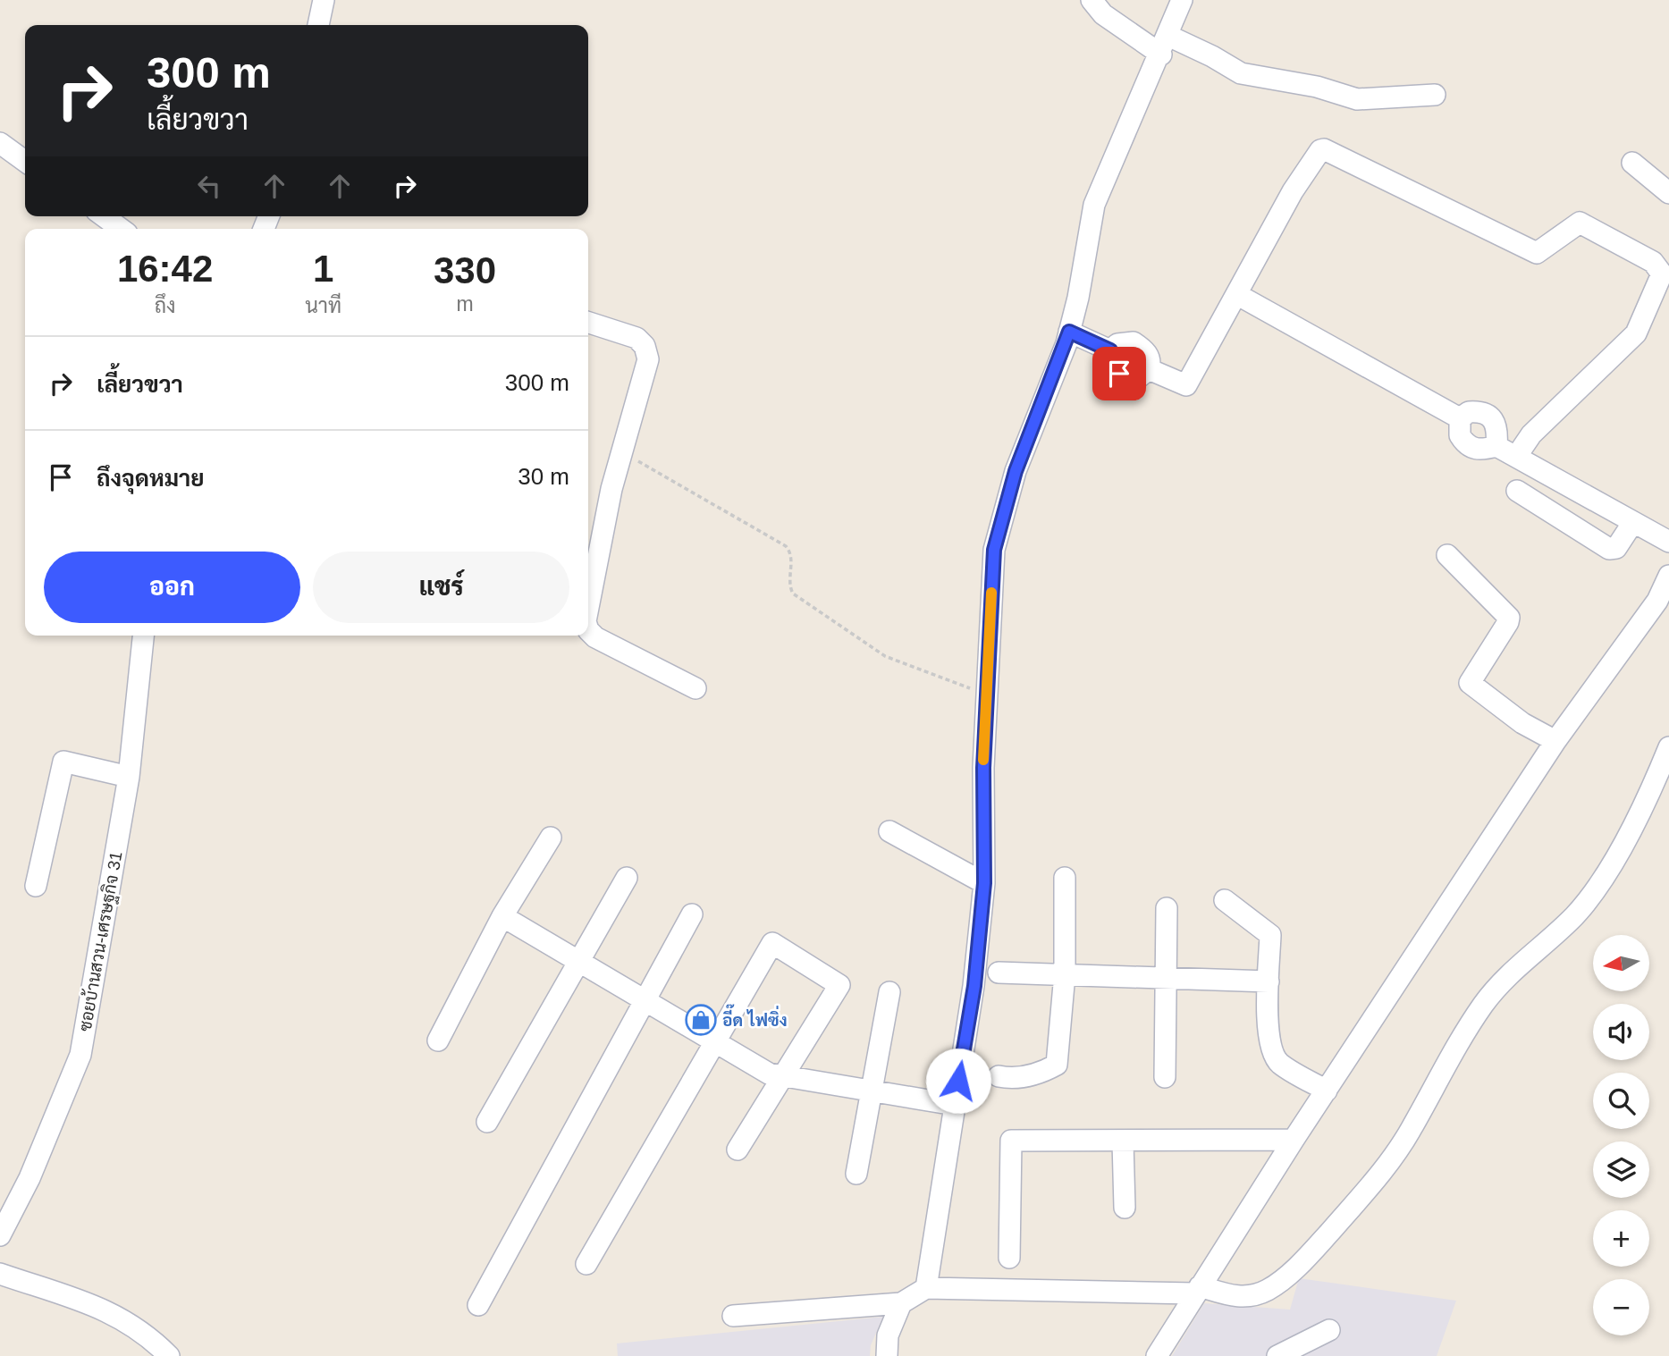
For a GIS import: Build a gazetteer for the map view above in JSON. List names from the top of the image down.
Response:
{
  "streets": {
    "street": ["ซอยบ้านสวน-เศรษฐกิจ 31"]
  },
  "places": {
    "shop": ["อี๊ด ไฟซิ่ง"]
  },
  "north": "left",
  "page": {
    "turn": ["300 m", "เลี้ยวขวา"],
    "eta": [
      "16:42",
      "ถึง",
      "1",
      "นาที",
      "330",
      "m"
    ],
    "list": [
      {
        "name": "เลี้ยวขวา",
        "value": "300 m"
      },
      {
        "name": "ถึงจุดหมาย",
        "value": "30 m"
      }
    ],
    "buttons": ["ออก", "แชร์"],
    "map_buttons": ["+", "−"]
  }
}
